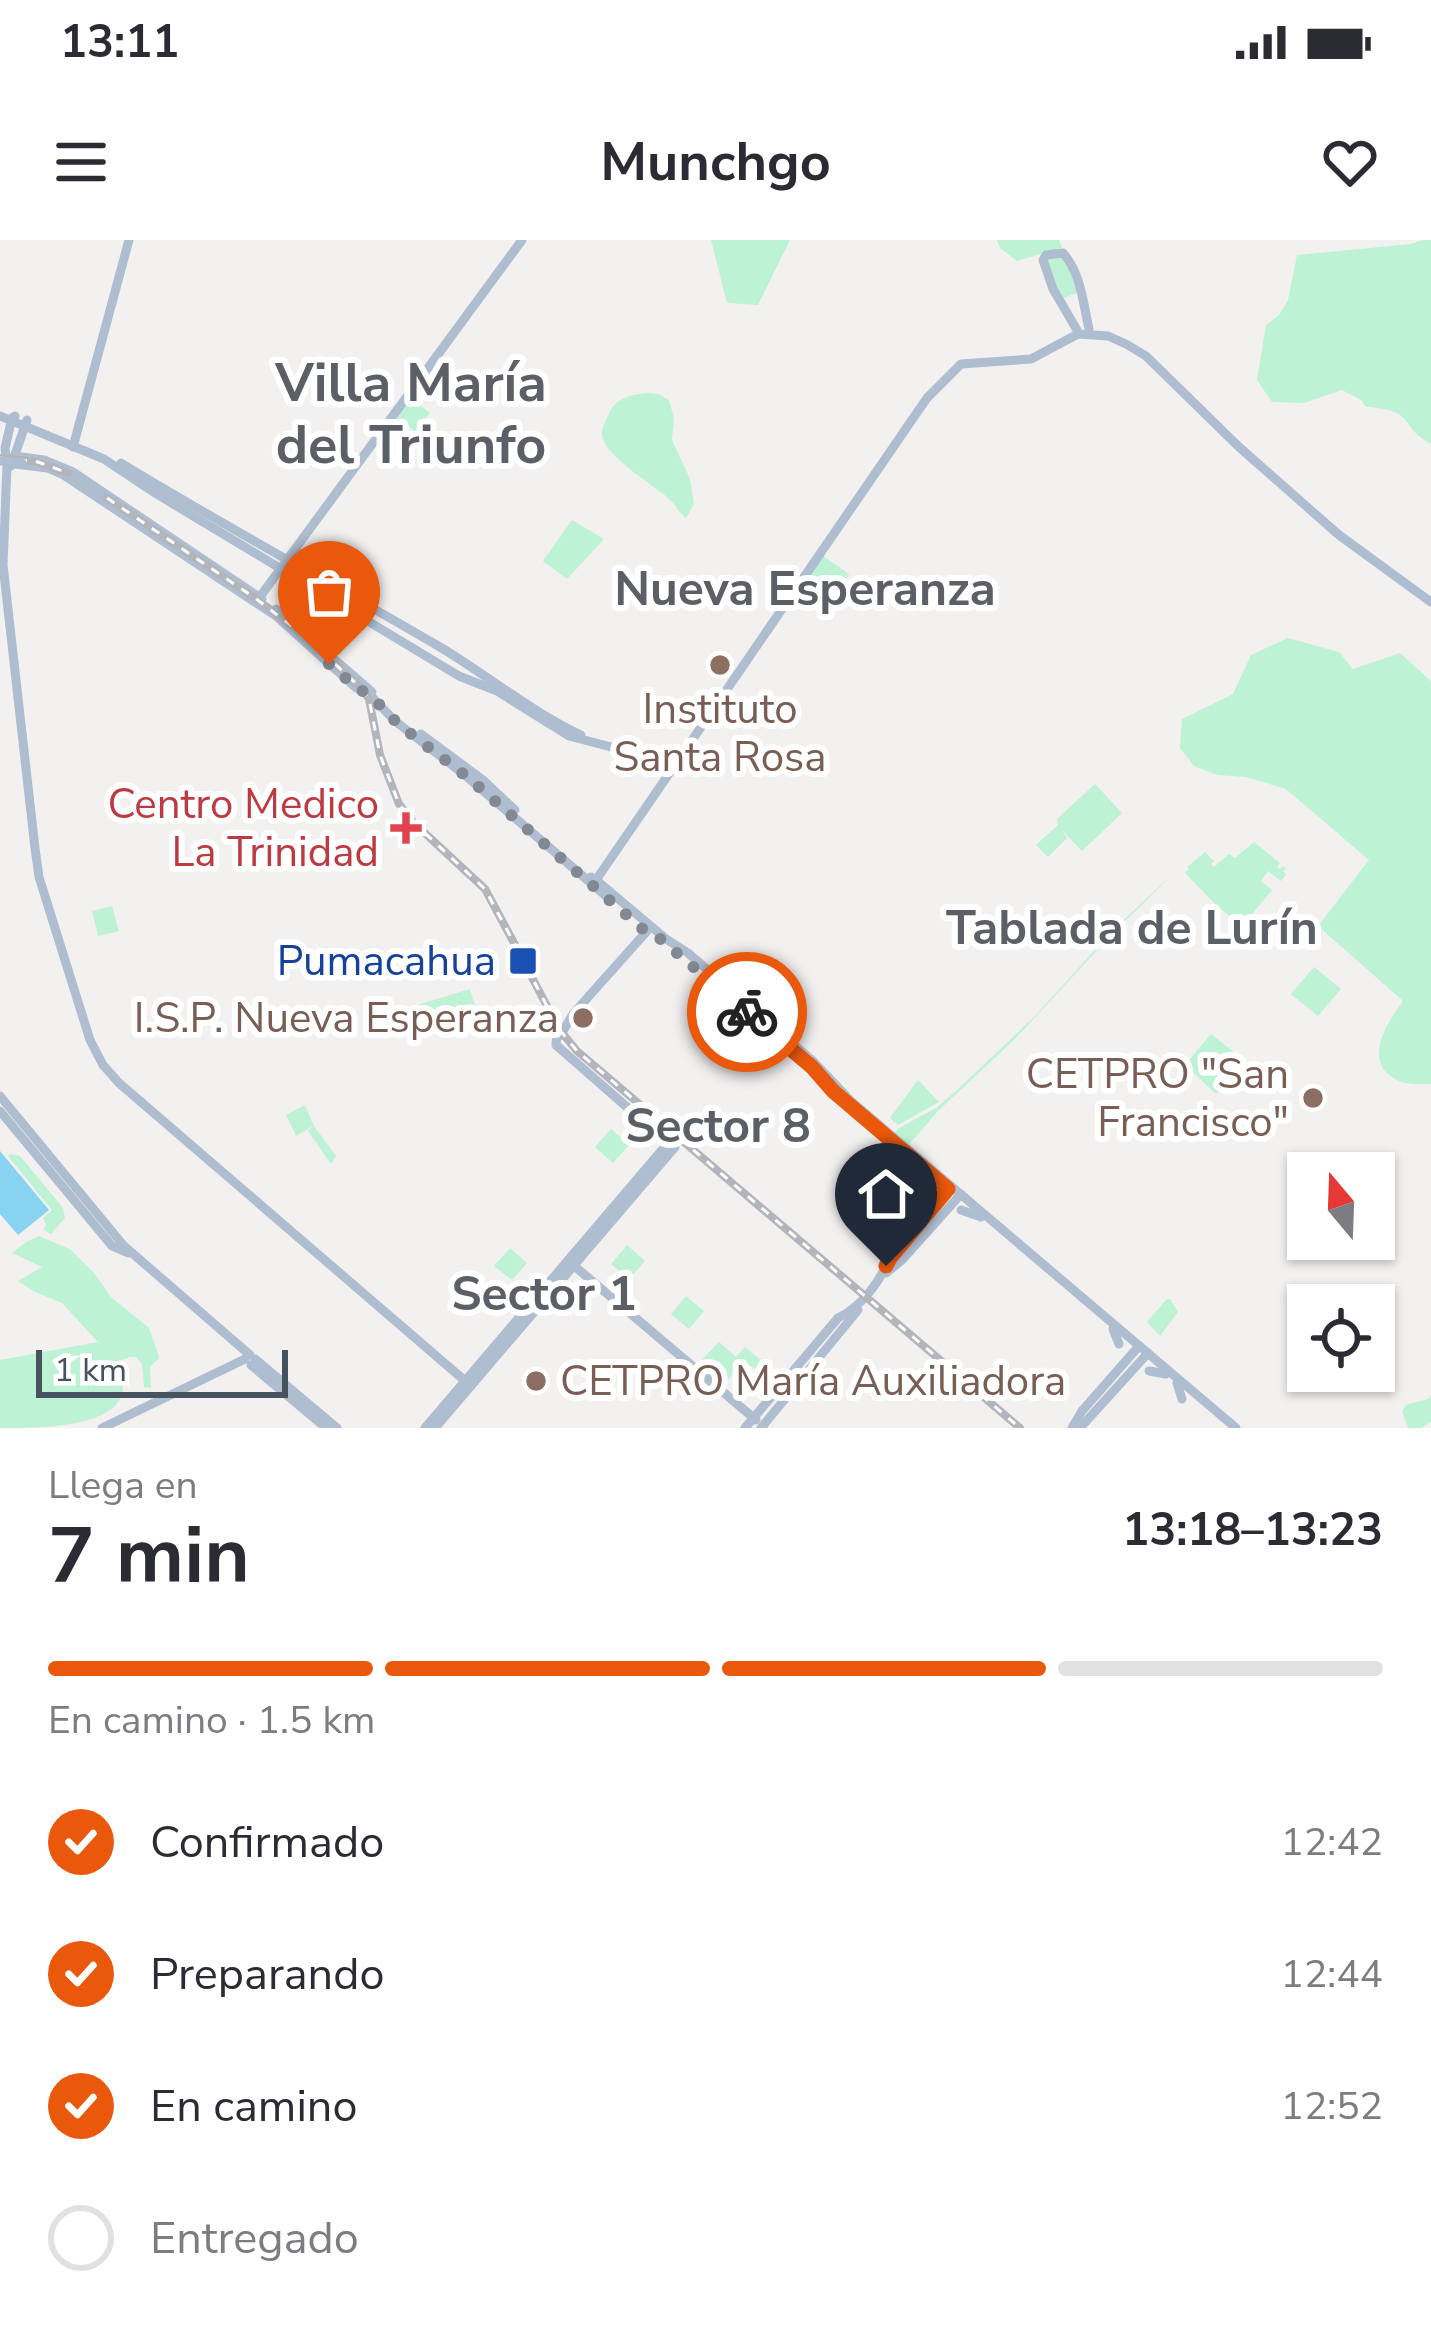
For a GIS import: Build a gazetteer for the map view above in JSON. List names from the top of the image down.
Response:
{
  "districts": [
    "Villa María del Triunfo",
    "Nueva Esperanza",
    "Tablada de Lurín",
    "Sector 8",
    "Sector 1"
  ],
  "places": {
    "other": [
      "Instituto Santa Rosa",
      "I.S.P. Nueva Esperanza",
      "CETPRO \"San Francisco\"",
      "CETPRO María Auxiliadora"
    ],
    "health": ["Centro Medico La Trinidad"],
    "transit": ["Pumacahua"]
  },
  "scale_bar": "1 km",
  "north": "top",
  "page": {
    "status": "13:11",
    "header": "Munchgo",
    "scale": "1 km",
    "heading": ["7 min", "Llega en", "13:18–13:23"],
    "bar": "En camino · 1.5 km",
    "list": [
      ["Confirmado", "12:42"],
      ["Preparando", "12:44"],
      ["En camino", "12:52"],
      "Entregado"
    ]
  }
}
